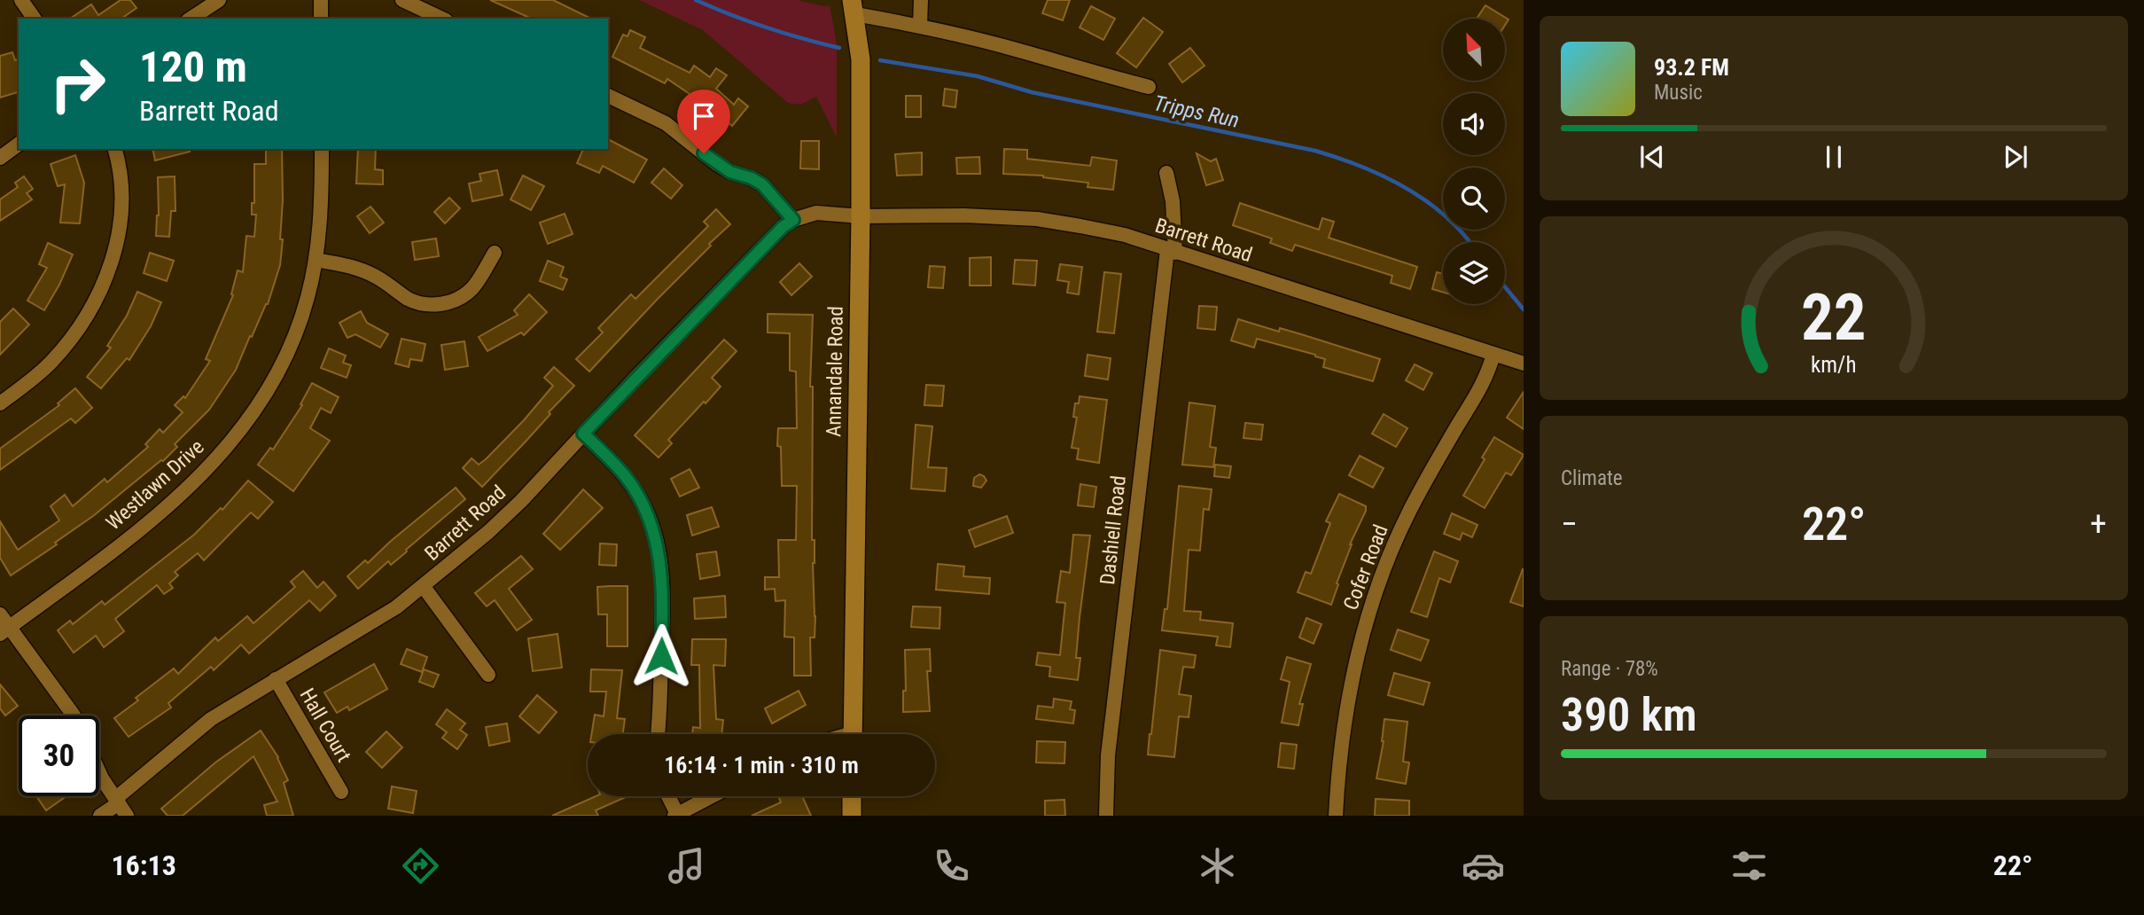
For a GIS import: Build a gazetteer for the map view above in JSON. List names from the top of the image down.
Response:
{
  "streets": {
    "main road": ["Annandale Road"],
    "street": [
      "Barrett Road",
      "Westlawn Drive",
      "Dashiell Road",
      "Cofer Road",
      "Hall Court"
    ]
  },
  "crossings": [
    ["Barrett Road", "Annandale Road"],
    ["Barrett Road", "Dashiell Road"],
    ["Barrett Road", "Cofer Road"],
    ["Barrett Road", "Hall Court"]
  ],
  "water": ["Tripps Run"],
  "north": "top left",
  "page": {
    "turn": ["120 m", "Barrett Road"],
    "song": ["93.2 FM", "Music"],
    "tile": [
      "Climate",
      ["Range · 78%", "390 km"]
    ],
    "heat": ["−", "22°", "+"],
    "limit": "30",
    "trip": "16:14 · 1 min · 310 m",
    "tabs": ["16:13", "22°"],
    "gauge": ["22", "km/h"]
  }
}
